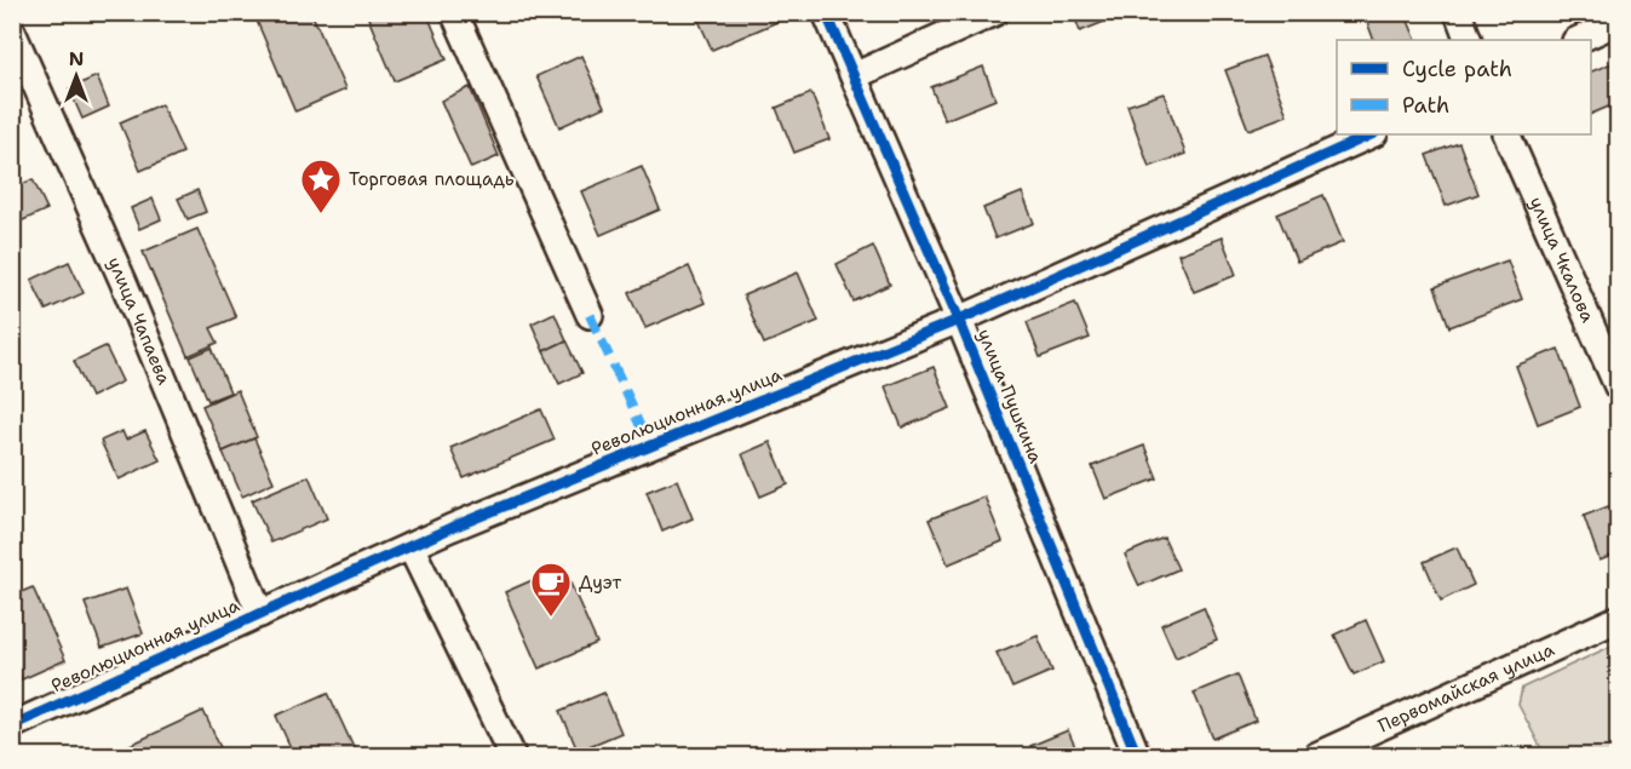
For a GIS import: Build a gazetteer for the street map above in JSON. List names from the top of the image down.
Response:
{
  "streets": {
    "street": [
      "улица Чкалова",
      "улица Чапаева",
      "улица Пушкина",
      "Революционная улица",
      "Первомайская улица"
    ]
  },
  "crossings": [
    ["улица Чапаева", "Революционная улица"],
    ["улица Пушкина", "Революционная улица"]
  ],
  "places": {
    "place": ["Торговая площадь"],
    "cafe": ["Дуэт"]
  },
  "legend": ["Cycle path", "Path"],
  "north": "top"
}
